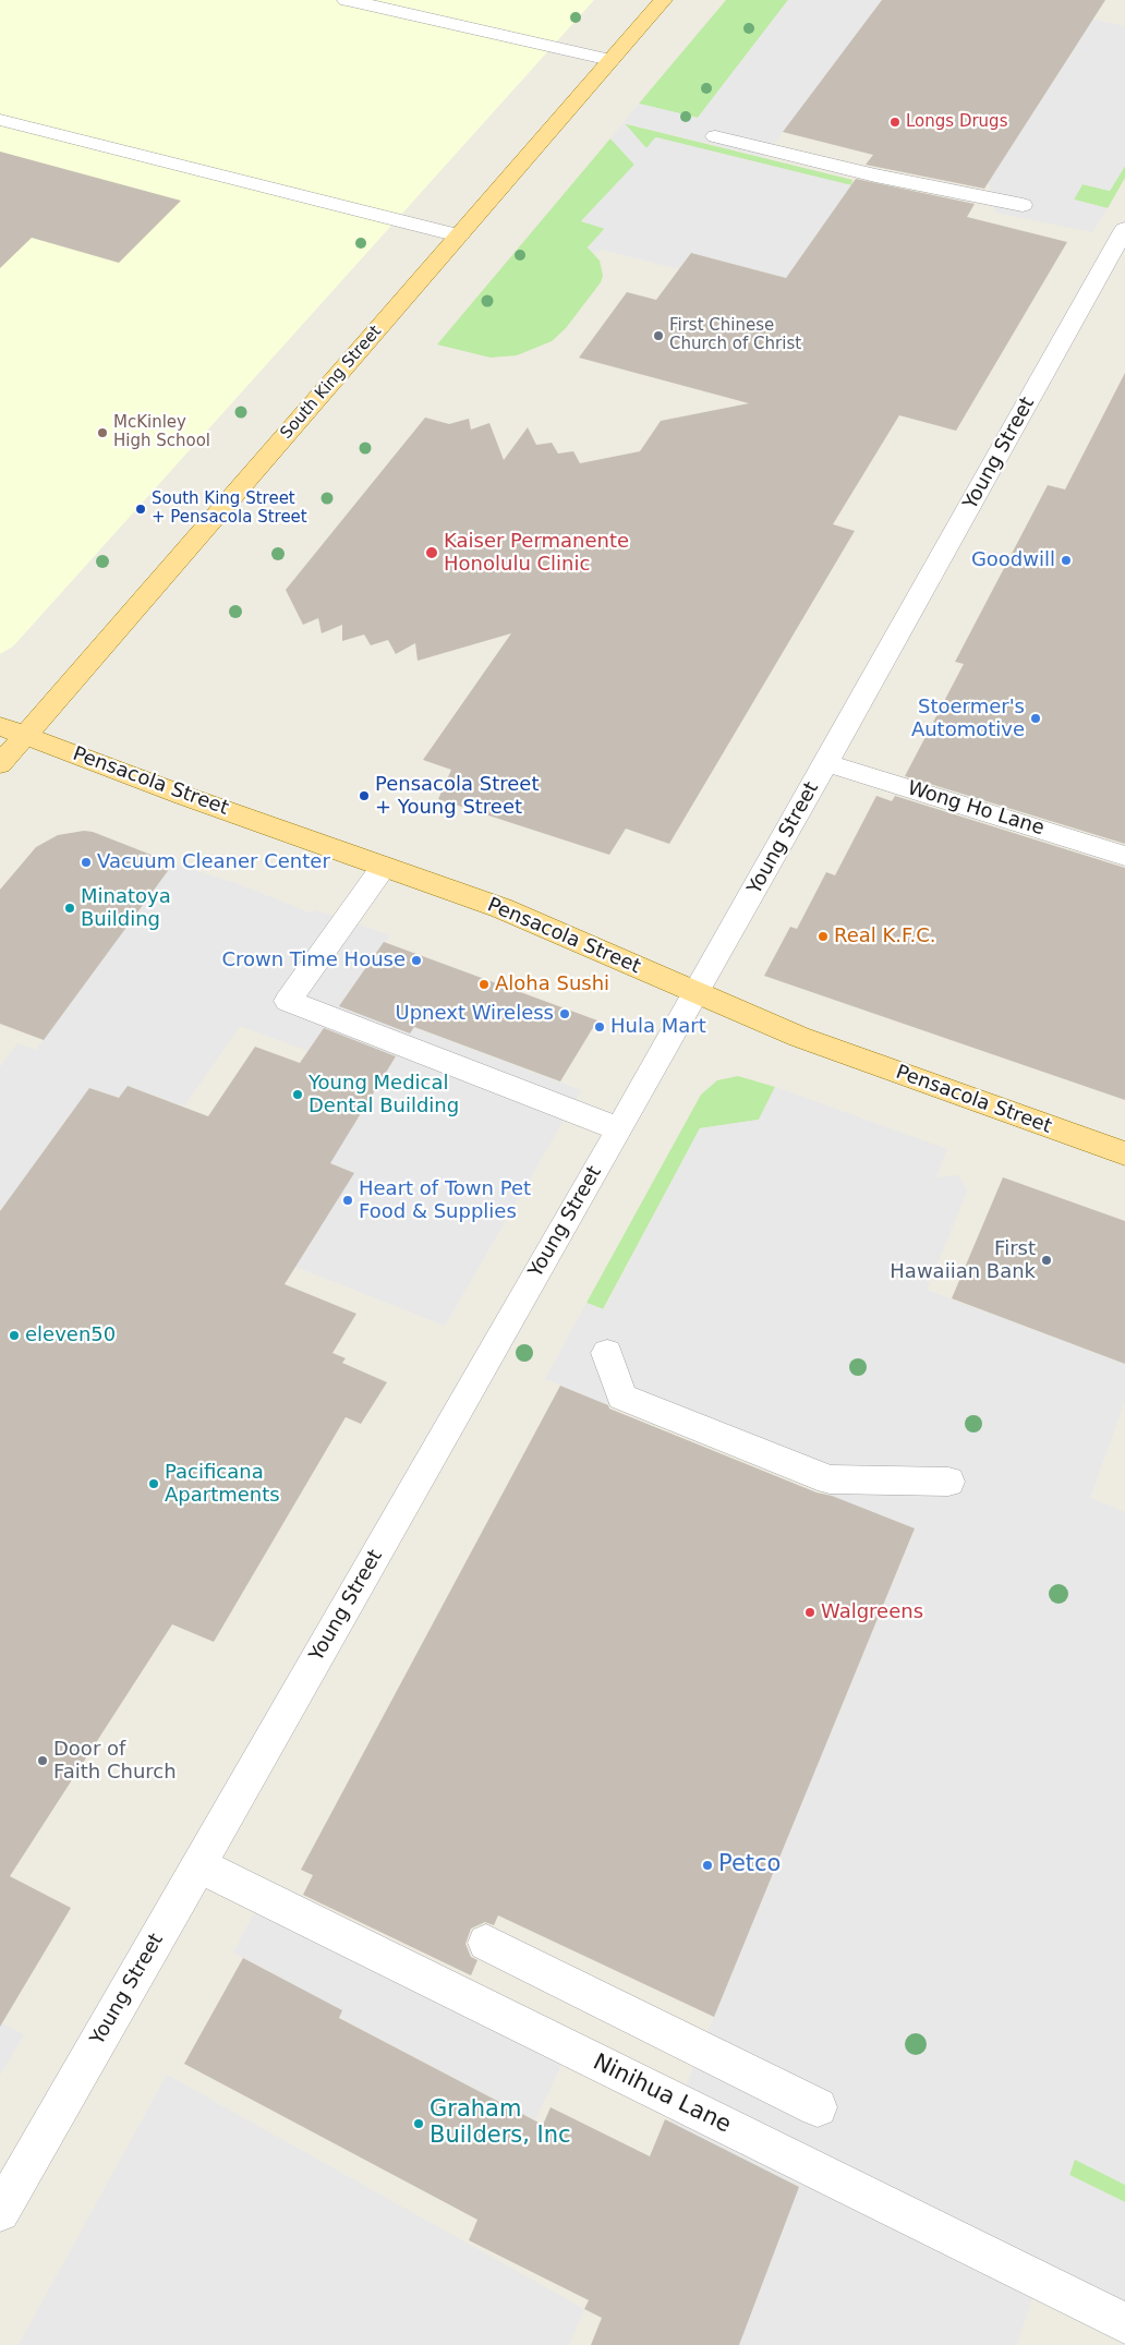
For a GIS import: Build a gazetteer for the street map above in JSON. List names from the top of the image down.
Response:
{
  "streets": {
    "main road": ["South King Street", "Pensacola Street"],
    "street": ["Young Street", "Wong Ho Lane", "Ninihua Lane"]
  },
  "crossings": [
    ["South King Street", "Pensacola Street"],
    ["Young Street", "Pensacola Street"],
    ["Young Street", "Wong Ho Lane"],
    ["Young Street", "Ninihua Lane"]
  ],
  "places": [
    "Longs Drugs",
    "First Chinese Church of Christ",
    "McKinley High School",
    "South King Street + Pensacola Street",
    "Kaiser Permanente Honolulu Clinic",
    "Goodwill",
    "Stoermer's Automotive",
    "Pensacola Street + Young Street",
    "Vacuum Cleaner Center",
    "Minatoya Building",
    "Real K.F.C.",
    "Crown Time House",
    "Aloha Sushi",
    "Upnext Wireless",
    "Hula Mart",
    "Young Medical Dental Building",
    "Heart of Town Pet Food & Supplies",
    "First Hawaiian Bank",
    "eleven50",
    "Pacificana Apartments",
    "Walgreens",
    "Door of Faith Church",
    "Petco",
    "Graham Builders, Inc"
  ]
}
